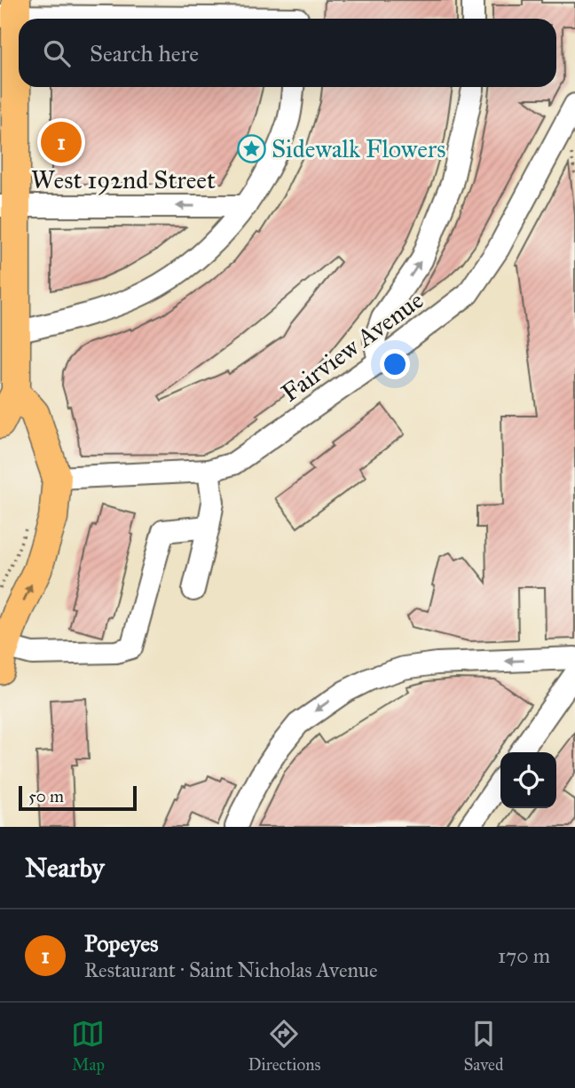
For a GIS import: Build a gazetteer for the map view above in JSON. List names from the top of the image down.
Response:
{
  "streets": {
    "street": ["West 192nd Street", "Fairview Avenue"]
  },
  "places": {
    "place": ["Sidewalk Flowers"]
  },
  "scale_bar": "50 m",
  "page": {
    "search": "Search here",
    "pins": "1",
    "scale": "50 m",
    "heading": "Nearby",
    "list": [
      {
        "mark": "1",
        "name": "Popeyes",
        "note": "Restaurant · Saint Nicholas Avenue",
        "value": "170 m"
      }
    ],
    "nav": ["Map", "Directions", "Saved"]
  }
}
